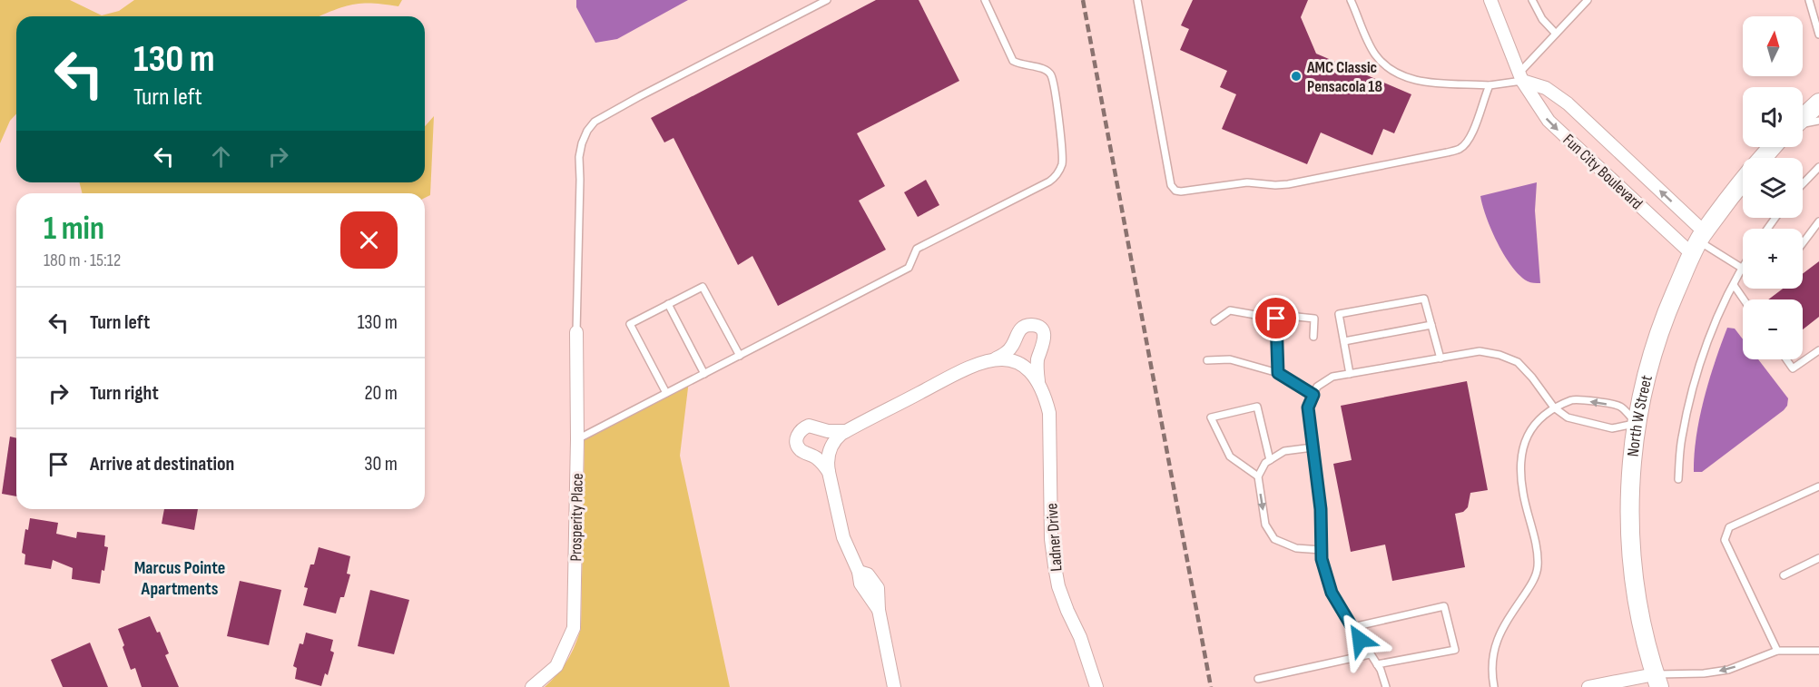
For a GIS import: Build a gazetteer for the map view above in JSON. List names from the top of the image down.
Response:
{
  "streets": {
    "main road": ["North W Street"],
    "street": ["Fun City Boulevard", "Prosperity Place", "Ladner Drive"]
  },
  "crossings": [
    ["Fun City Boulevard", "North W Street"]
  ],
  "districts": ["Marcus Pointe Apartments"],
  "places": ["AMC Classic Pensacola 18"],
  "north": "top",
  "page": {
    "map_buttons": ["+", "−"],
    "turn": ["130 m", "Turn left"],
    "heading": ["1 min", "180 m · 15:12"],
    "list": [
      {
        "name": "Turn left",
        "value": "130 m"
      },
      {
        "name": "Turn right",
        "value": "20 m"
      },
      {
        "name": "Arrive at destination",
        "value": "30 m"
      }
    ]
  }
}
